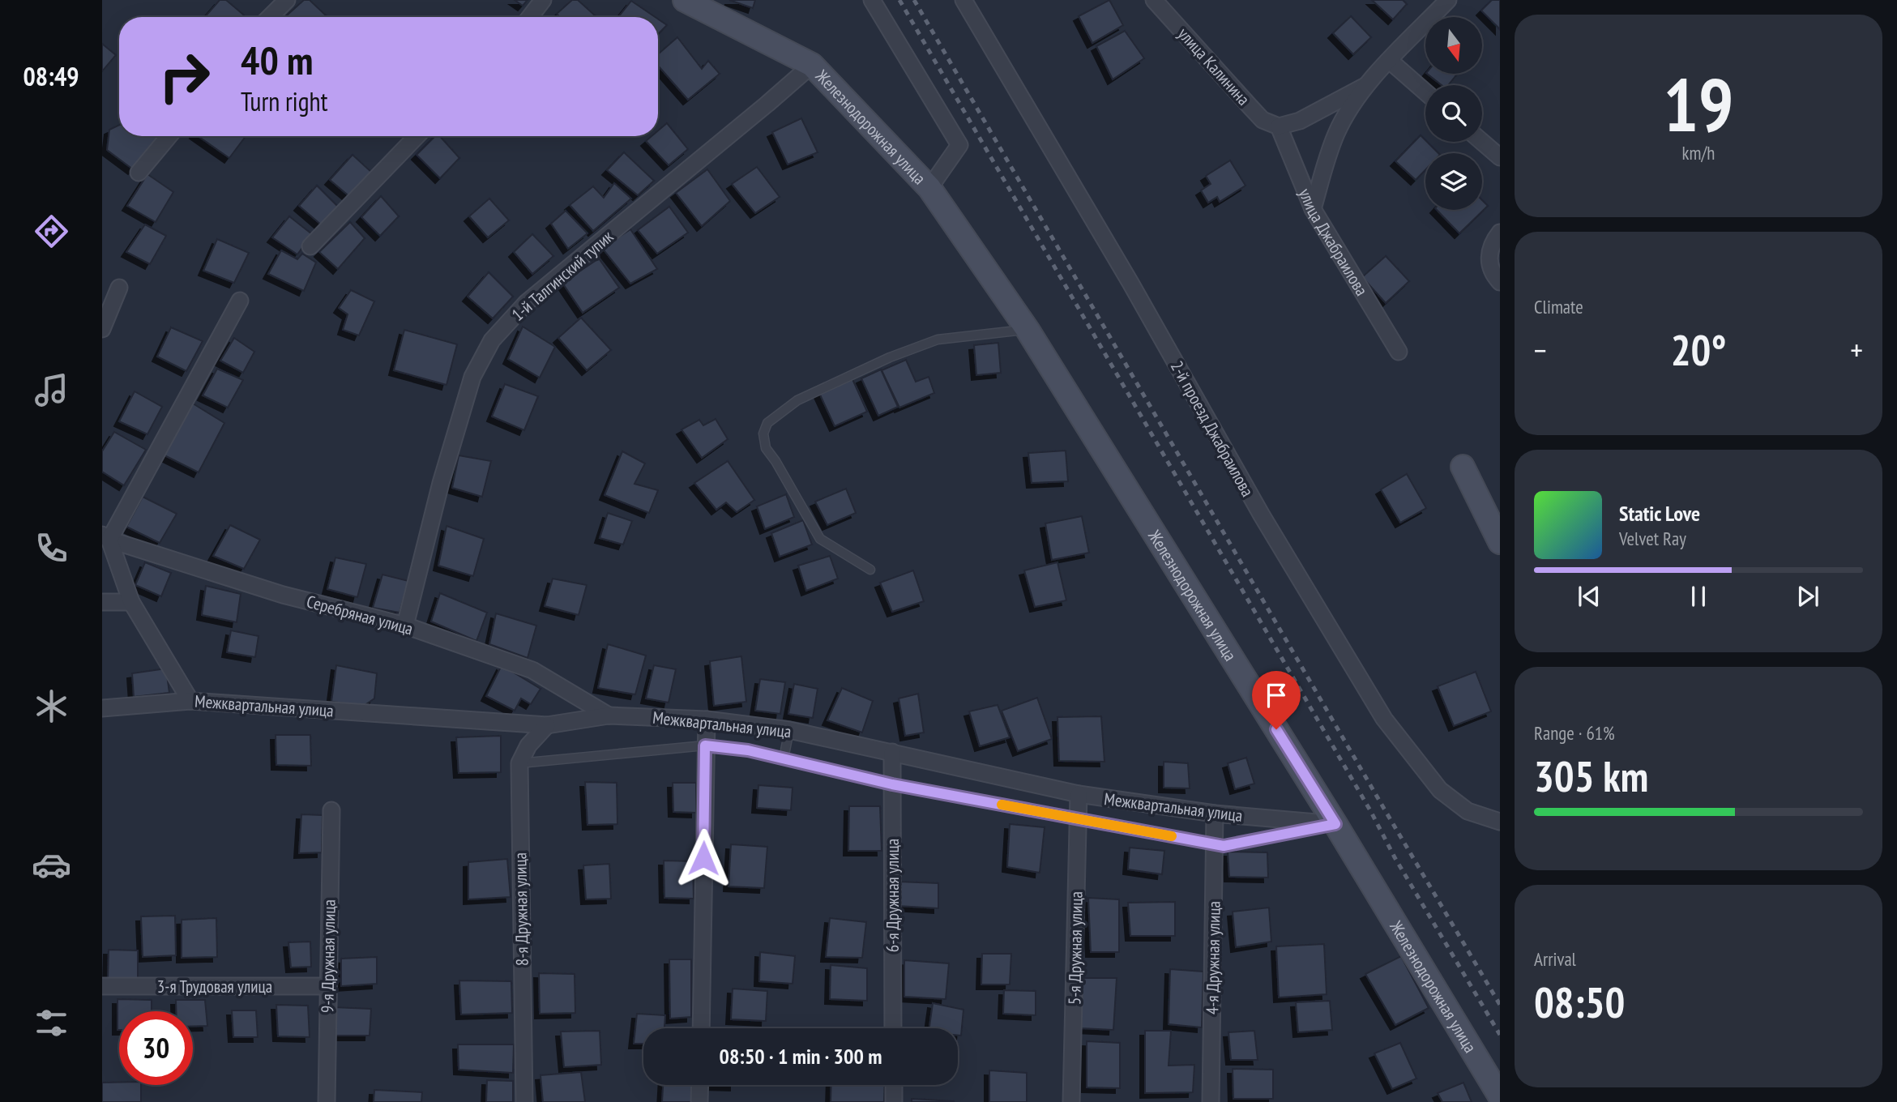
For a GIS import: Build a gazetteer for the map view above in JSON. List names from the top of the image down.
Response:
{
  "streets": {
    "street": [
      "улица Калинина",
      "Железнодорожная улица",
      "улица Джабраилова",
      "1-й Талгинский тупик",
      "2-й проезд Джабраилова",
      "Серебряная улица",
      "Межквартальная улица",
      "6-я Дружная улица",
      "8-я Дружная улица",
      "5-я Дружная улица",
      "9-я Дружная улица",
      "4-я Дружная улица",
      "3-я Трудовая улица"
    ]
  },
  "crossings": [
    ["улица Калинина", "улица Джабраилова"],
    ["Железнодорожная улица", "1-й Талгинский тупик"],
    ["Железнодорожная улица", "Межквартальная улица"],
    ["1-й Талгинский тупик", "Серебряная улица"],
    ["Серебряная улица", "Межквартальная улица"],
    ["Межквартальная улица", "6-я Дружная улица"],
    ["Межквартальная улица", "5-я Дружная улица"],
    ["Межквартальная улица", "4-я Дружная улица"],
    ["9-я Дружная улица", "3-я Трудовая улица"]
  ],
  "north": "bottom",
  "page": {
    "tabs": "08:49",
    "tile": [
      ["19", "km/h"],
      "Climate",
      ["Range · 61%", "305 km"],
      ["Arrival", "08:50"]
    ],
    "turn": ["40 m", "Turn right"],
    "heat": ["−", "20°", "+"],
    "song": ["Static Love", "Velvet Ray"],
    "limit": "30",
    "trip": "08:50 · 1 min · 300 m"
  }
}
